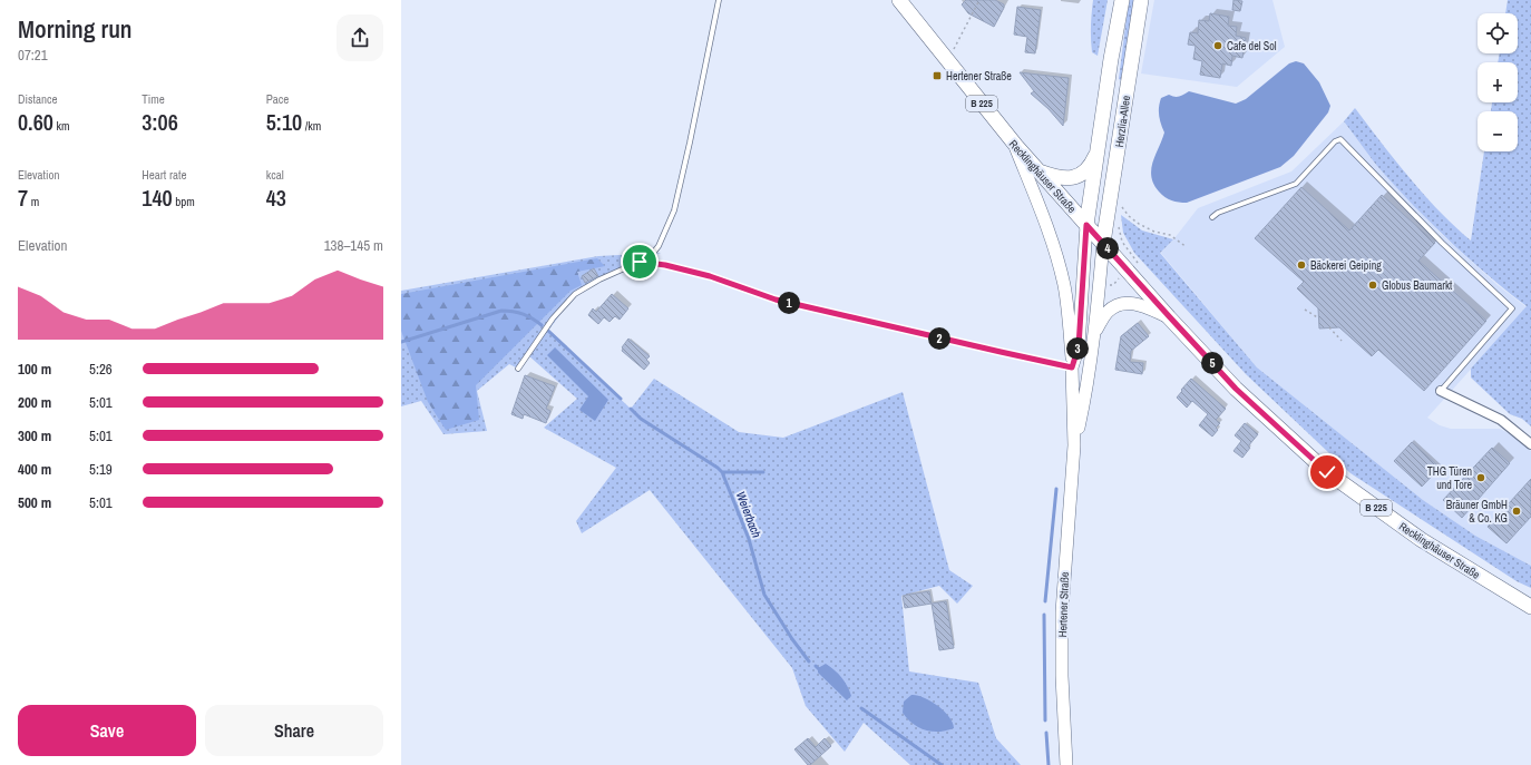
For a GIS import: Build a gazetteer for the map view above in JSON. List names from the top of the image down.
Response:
{
  "streets": {
    "main road": [
      "B 225",
      "Herzlia-Allee",
      "Recklinghäuser Straße",
      "Hertener Straße"
    ]
  },
  "crossings": [
    ["Herzlia-Allee", "Recklinghäuser Straße"],
    ["Herzlia-Allee", "Hertener Straße"],
    ["Recklinghäuser Straße", "Hertener Straße"]
  ],
  "water": ["Weierbach"],
  "places": {
    "other": [
      "Cafe del Sol",
      "Bäckerei Geiping",
      "Globus Baumarkt",
      "THG Türen und Tore",
      "Bräuner GmbH & Co. KG"
    ],
    "transit": ["Hertener Straße"]
  },
  "page": {
    "heading": ["Morning run", "07:21"],
    "map_buttons": ["+", "−"],
    "stats": [
      ["Distance", "0.60 km"],
      ["Time", "3:06"],
      ["Pace", "5:10 /km"],
      ["Elevation", "7 m"],
      ["Heart rate", "140 bpm"],
      ["kcal", "43"]
    ],
    "chart": ["Elevation", "138–145 m"],
    "pins": [
      "4",
      "1",
      "2",
      "3",
      "5"
    ],
    "list": [
      {
        "name": "100 m",
        "note": "5:26"
      },
      {
        "name": "200 m",
        "note": "5:01"
      },
      {
        "name": "300 m",
        "note": "5:01"
      },
      {
        "name": "400 m",
        "note": "5:19"
      },
      {
        "name": "500 m",
        "note": "5:01"
      }
    ],
    "buttons": ["Save", "Share"]
  }
}
